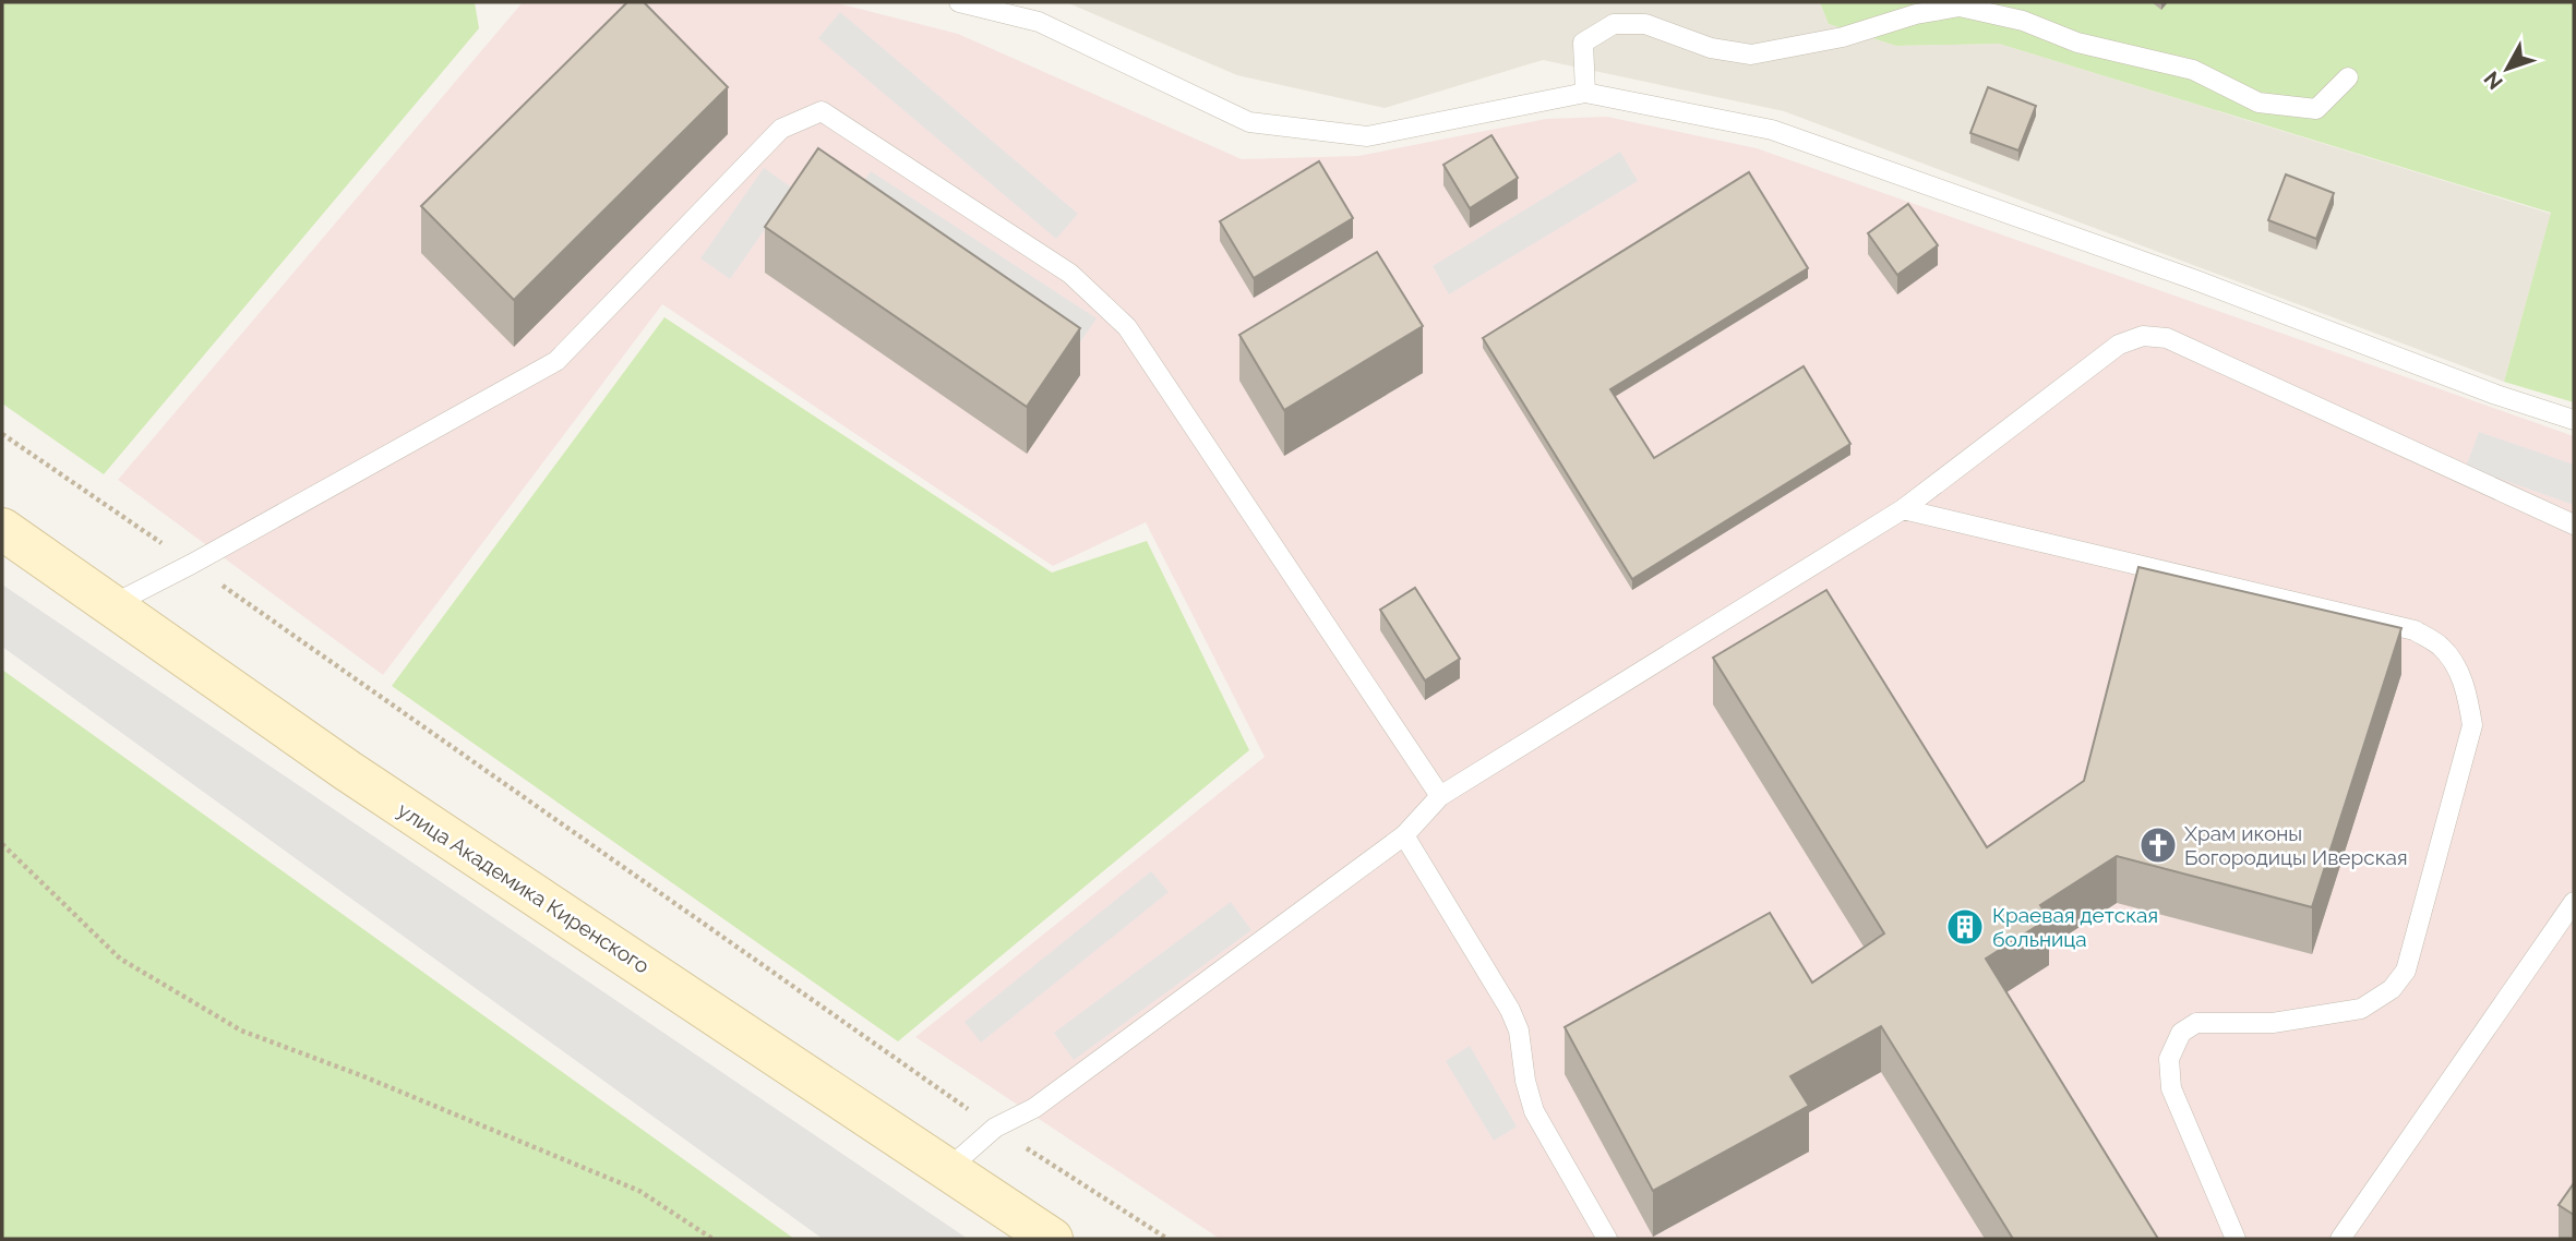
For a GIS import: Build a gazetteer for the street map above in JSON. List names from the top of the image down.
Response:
{
  "streets": {
    "main road": ["улица Академика Киренского"]
  },
  "places": {
    "church": ["Храм иконы Богородицы Иверская"],
    "building": ["Краевая детская больница"]
  },
  "north": "bottom left"
}
